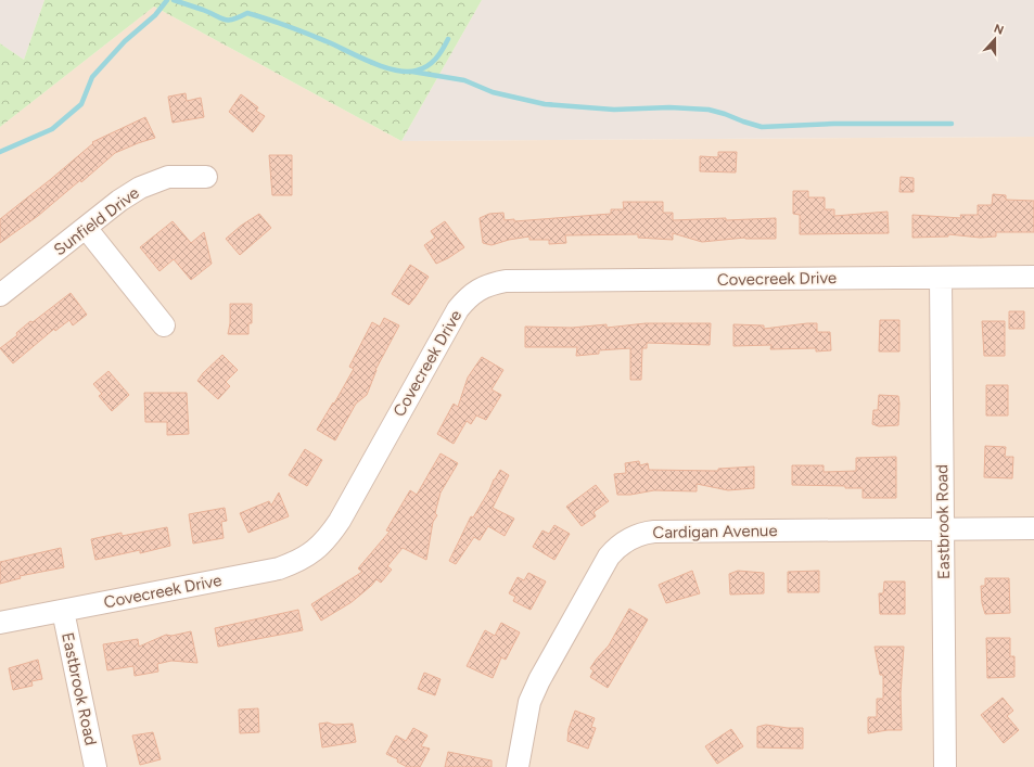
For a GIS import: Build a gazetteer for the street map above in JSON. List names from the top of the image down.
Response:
{
  "streets": {
    "street": [
      "Sunfield Drive",
      "Covecreek Drive",
      "Eastbrook Road",
      "Cardigan Avenue"
    ]
  },
  "crossings": [
    ["Covecreek Drive", "Eastbrook Road"],
    ["Eastbrook Road", "Cardigan Avenue"]
  ],
  "north": "top"
}
